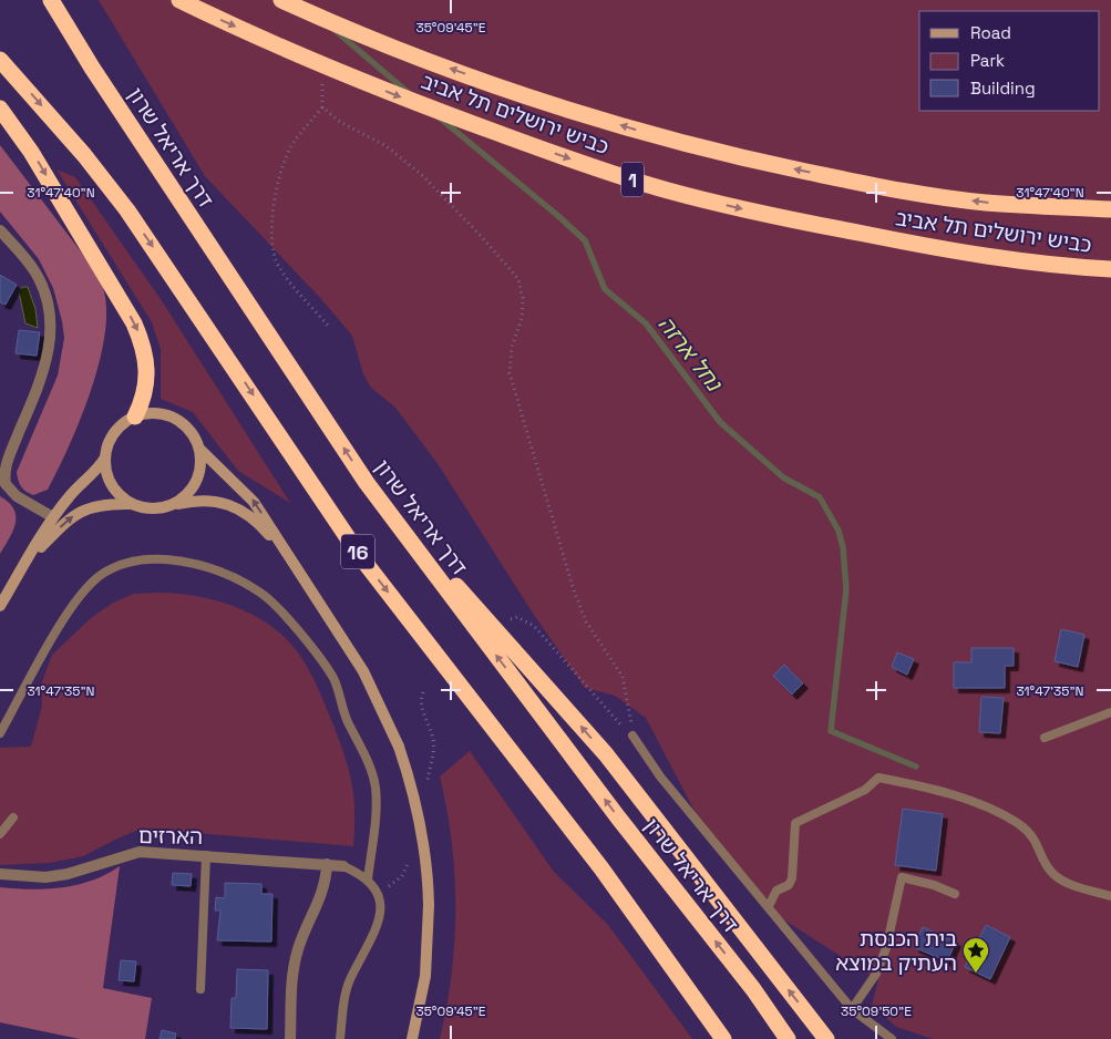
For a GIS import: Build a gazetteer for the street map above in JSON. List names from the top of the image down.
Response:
{
  "streets": {
    "highway": [
      "כביש ירושלים תל אביב",
      "דרך אריאל שרון",
      "1",
      "16"
    ],
    "street": ["הארזים"]
  },
  "water": ["נחל ארזה"],
  "places": {
    "place": ["בית הכנסת העתיק במוצא"]
  },
  "legend": ["Road", "Park", "Building"],
  "coordinates": [
    "35°09'45\"E",
    "31°47'40\"N",
    "31°47'35\"N",
    "35°09'50\"E"
  ]
}
